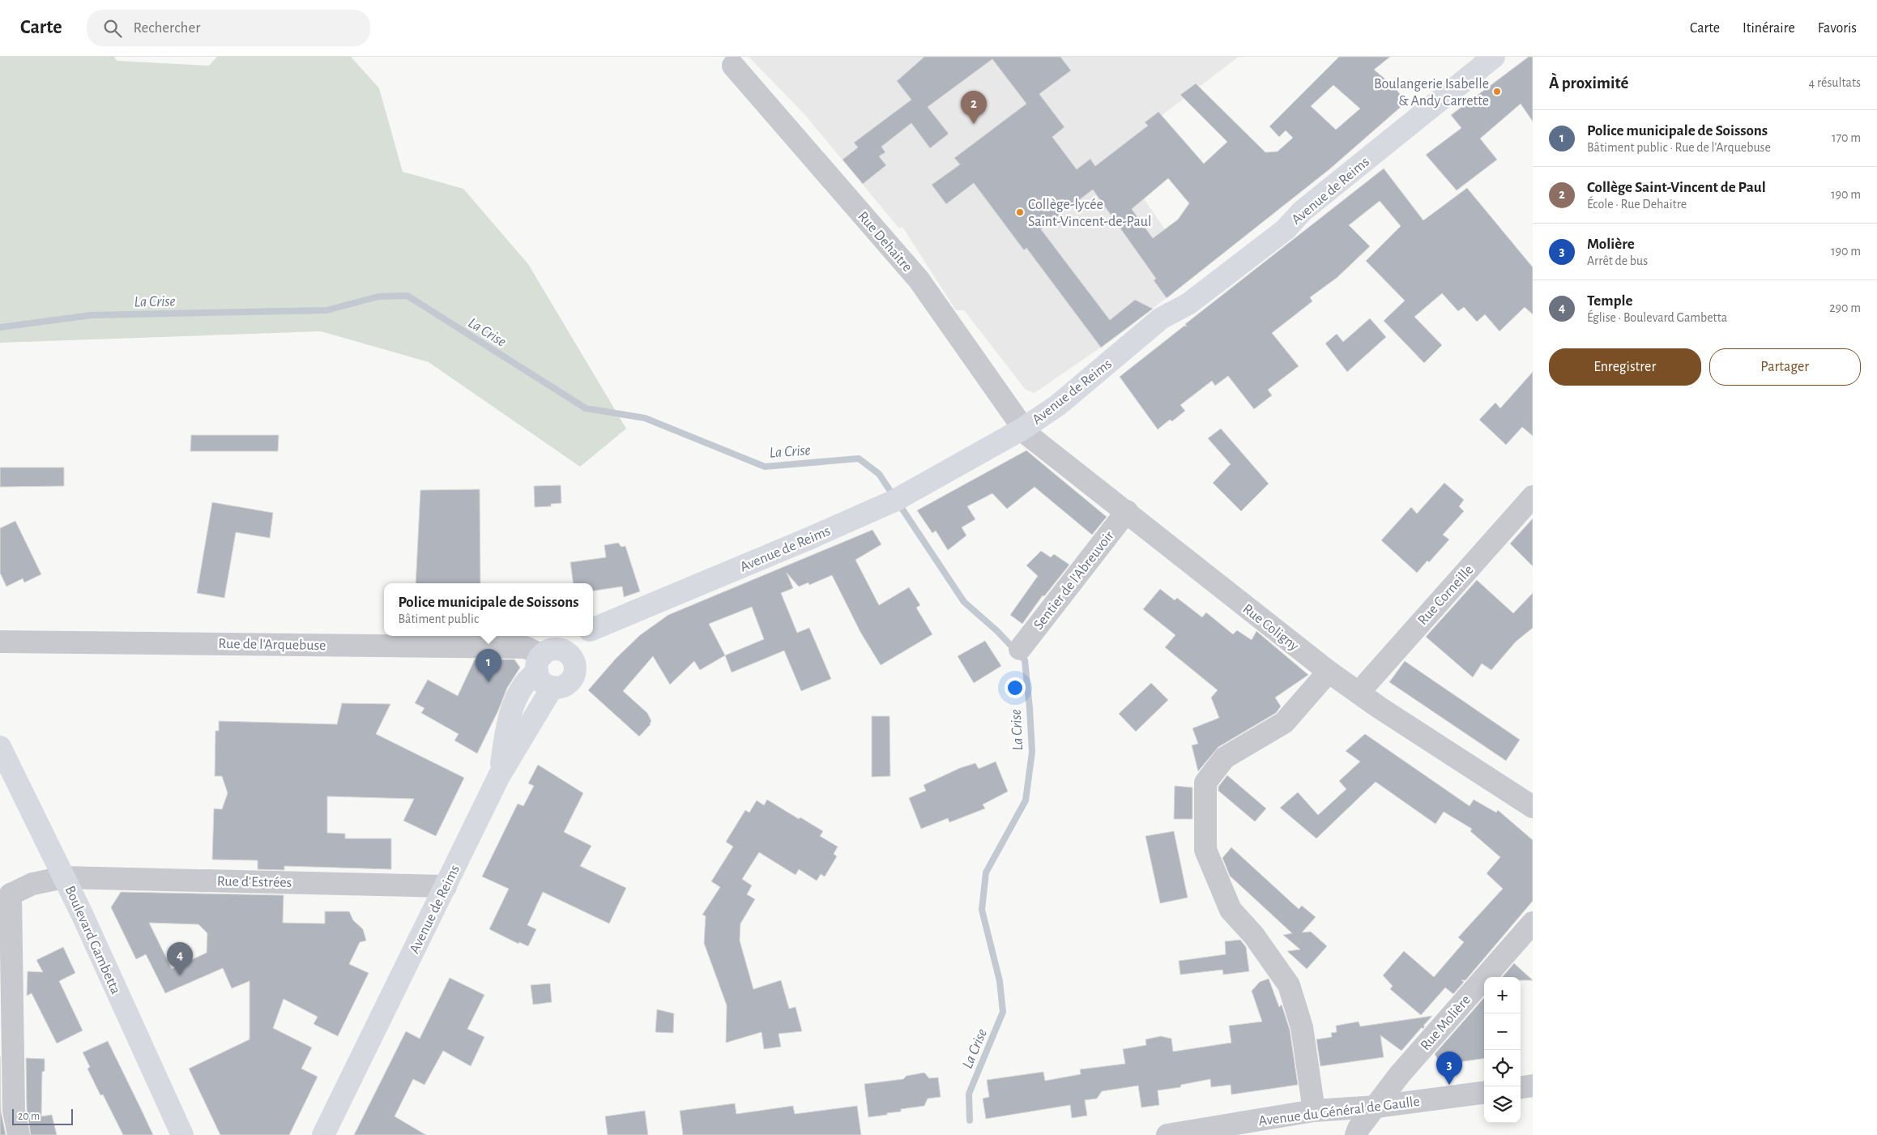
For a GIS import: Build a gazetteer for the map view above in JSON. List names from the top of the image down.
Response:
{
  "streets": {
    "main road": ["Avenue de Reims", "Boulevard Gambetta"],
    "street": [
      "Rue Dehaitre",
      "Sentier de l'Abreuvoir",
      "Rue Corneille",
      "Rue Coligny",
      "Rue de l'Arquebuse",
      "Rue d'Estrées",
      "Rue Molière",
      "Avenue du Général de Gaulle"
    ]
  },
  "crossings": [
    ["Avenue de Reims", "Rue Dehaitre"],
    ["Avenue de Reims", "Rue Coligny"],
    ["Avenue de Reims", "Rue d'Estrées"],
    ["Rue Dehaitre", "Rue Coligny"],
    ["Sentier de l'Abreuvoir", "Rue Coligny"],
    ["Rue Corneille", "Rue Coligny"],
    ["Rue d'Estrées", "Boulevard Gambetta"],
    ["Rue Molière", "Avenue du Général de Gaulle"]
  ],
  "water": ["La Crise"],
  "places": ["Boulangerie Isabelle & Andy Carrette", "Collège-lycée Saint-Vincent-de-Paul"],
  "scale_bar": "20 m",
  "page": {
    "header": "Carte",
    "search": "Rechercher",
    "nav": ["Carte", "Itinéraire", "Favoris"],
    "heading": ["À proximité", "4 résultats"],
    "pins": [
      "2",
      "1",
      "4",
      "3"
    ],
    "list": [
      {
        "mark": "1",
        "name": "Police municipale de Soissons",
        "note": "Bâtiment public · Rue de l'Arquebuse",
        "value": "170 m"
      },
      {
        "mark": "2",
        "name": "Collège Saint-Vincent de Paul",
        "note": "École · Rue Dehaitre",
        "value": "190 m"
      },
      {
        "mark": "3",
        "name": "Molière",
        "note": "Arrêt de bus",
        "value": "190 m"
      },
      {
        "mark": "4",
        "name": "Temple",
        "note": "Église · Boulevard Gambetta",
        "value": "290 m"
      }
    ],
    "buttons": ["Enregistrer", "Partager"],
    "popup": ["Police municipale de Soissons", "Bâtiment public"],
    "map_buttons": ["+", "−"],
    "scale": "20 m"
  }
}
